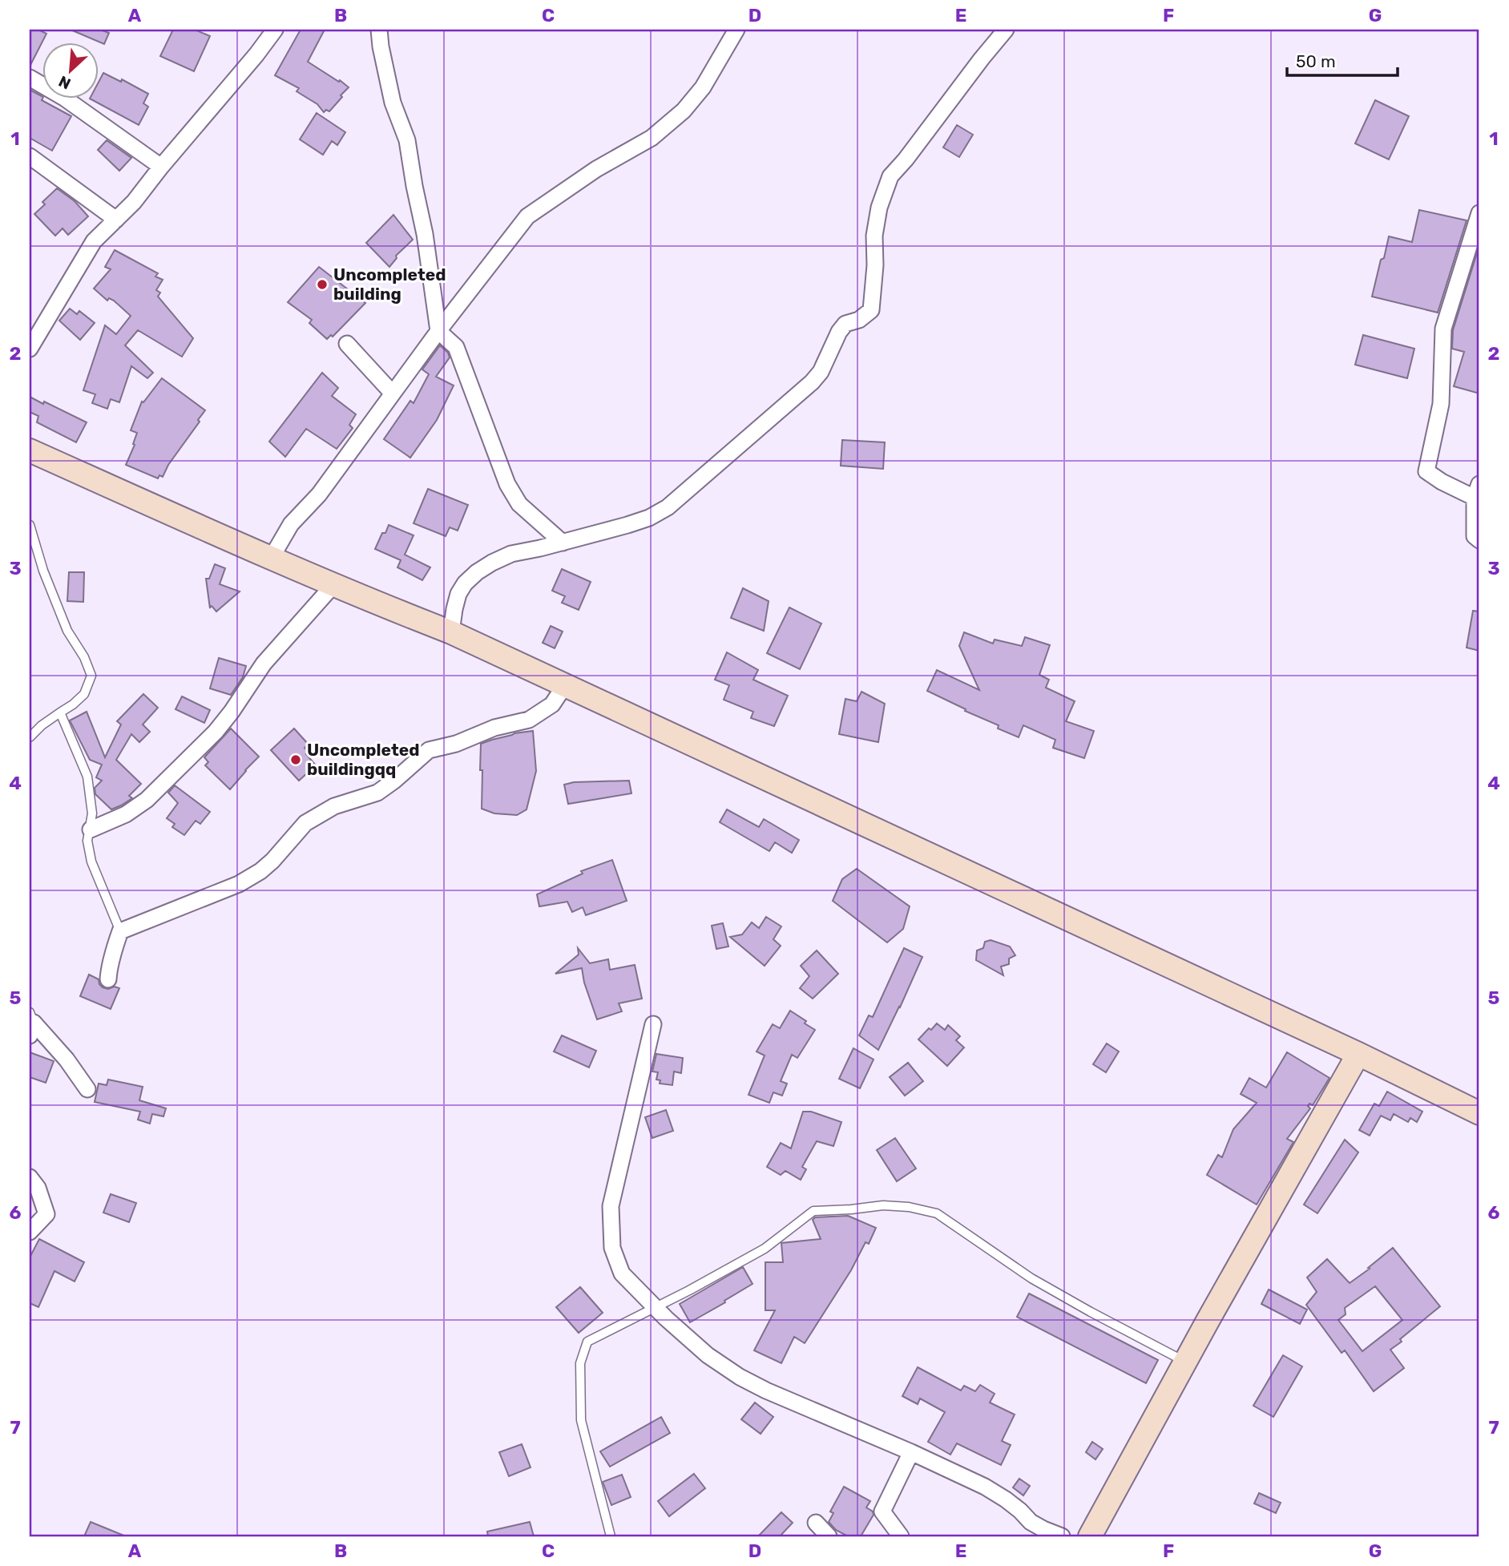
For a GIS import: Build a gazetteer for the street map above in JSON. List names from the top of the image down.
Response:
{
  "places": ["Uncompleted building", "Uncompleted buildingqq"],
  "scale_bar": "50 m",
  "north": "bottom left",
  "grid": {
    "columns": [
      "A",
      "B",
      "C",
      "D",
      "E",
      "F",
      "G"
    ],
    "rows": [
      "1",
      "2",
      "3",
      "4",
      "5",
      "6",
      "7"
    ]
  }
}
